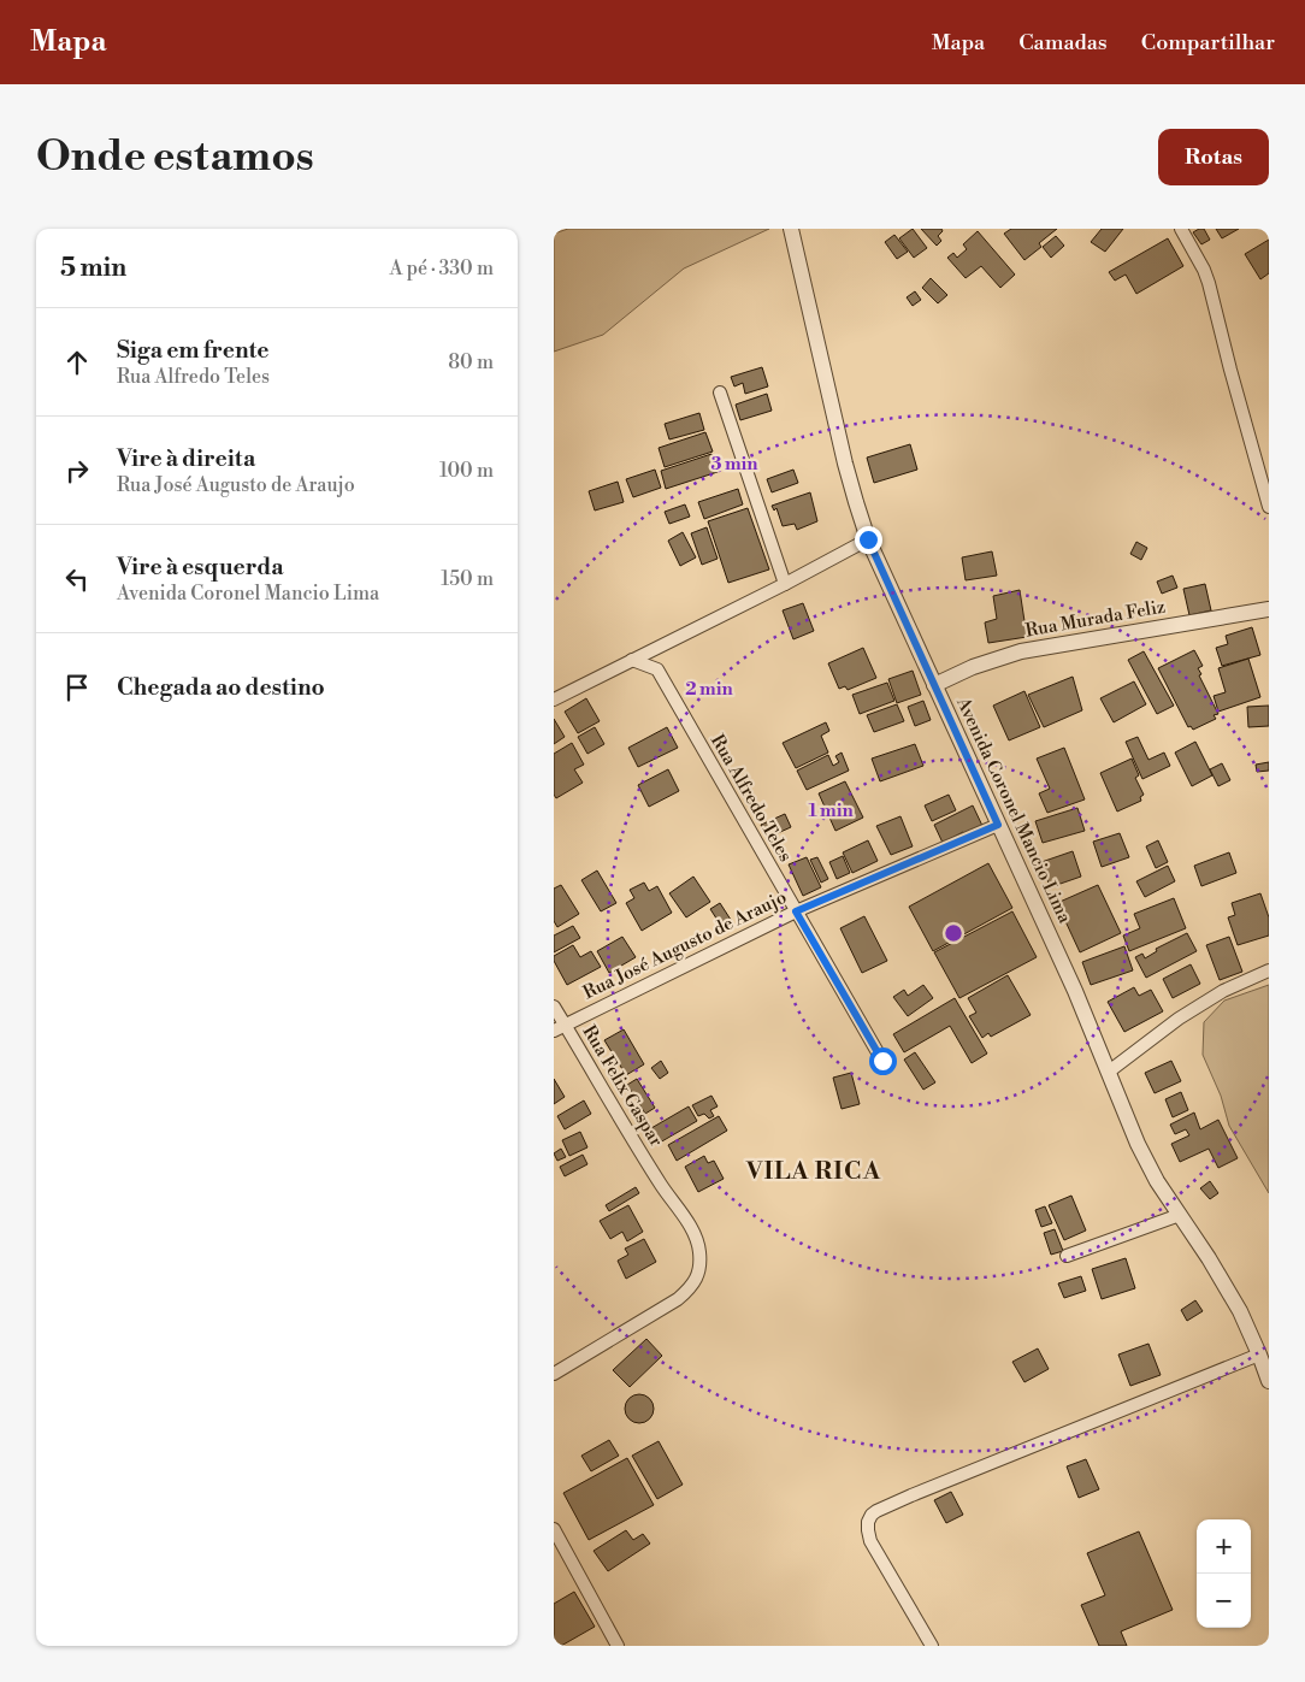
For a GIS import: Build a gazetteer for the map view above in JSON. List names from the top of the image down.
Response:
{
  "streets": {
    "street": [
      "Rua Murada Feliz",
      "Rua Alfredo Teles",
      "Avenida Coronel Mancio Lima",
      "Rua José Augusto de Araujo",
      "Rua Felix Gaspar"
    ]
  },
  "crossings": [
    ["Rua Murada Feliz", "Avenida Coronel Mancio Lima"],
    ["Rua Alfredo Teles", "Rua José Augusto de Araujo"],
    ["Avenida Coronel Mancio Lima", "Rua José Augusto de Araujo"],
    ["Rua José Augusto de Araujo", "Rua Felix Gaspar"]
  ],
  "districts": ["VILA RICA"],
  "page": {
    "header": "Mapa",
    "nav": ["Mapa", "Camadas", "Compartilhar"],
    "buttons": "Rotas",
    "title": "Onde estamos",
    "heading": ["5 min", "A pé · 330 m"],
    "list": [
      ["Siga em frente", "Rua Alfredo Teles", "80 m"],
      ["Vire à direita", "Rua José Augusto de Araujo", "100 m"],
      ["Vire à esquerda", "Avenida Coronel Mancio Lima", "150 m"],
      "Chegada ao destino"
    ],
    "map_buttons": ["+", "−"]
  },
  "rings": ["3 min", "2 min", "1 min"]
}
